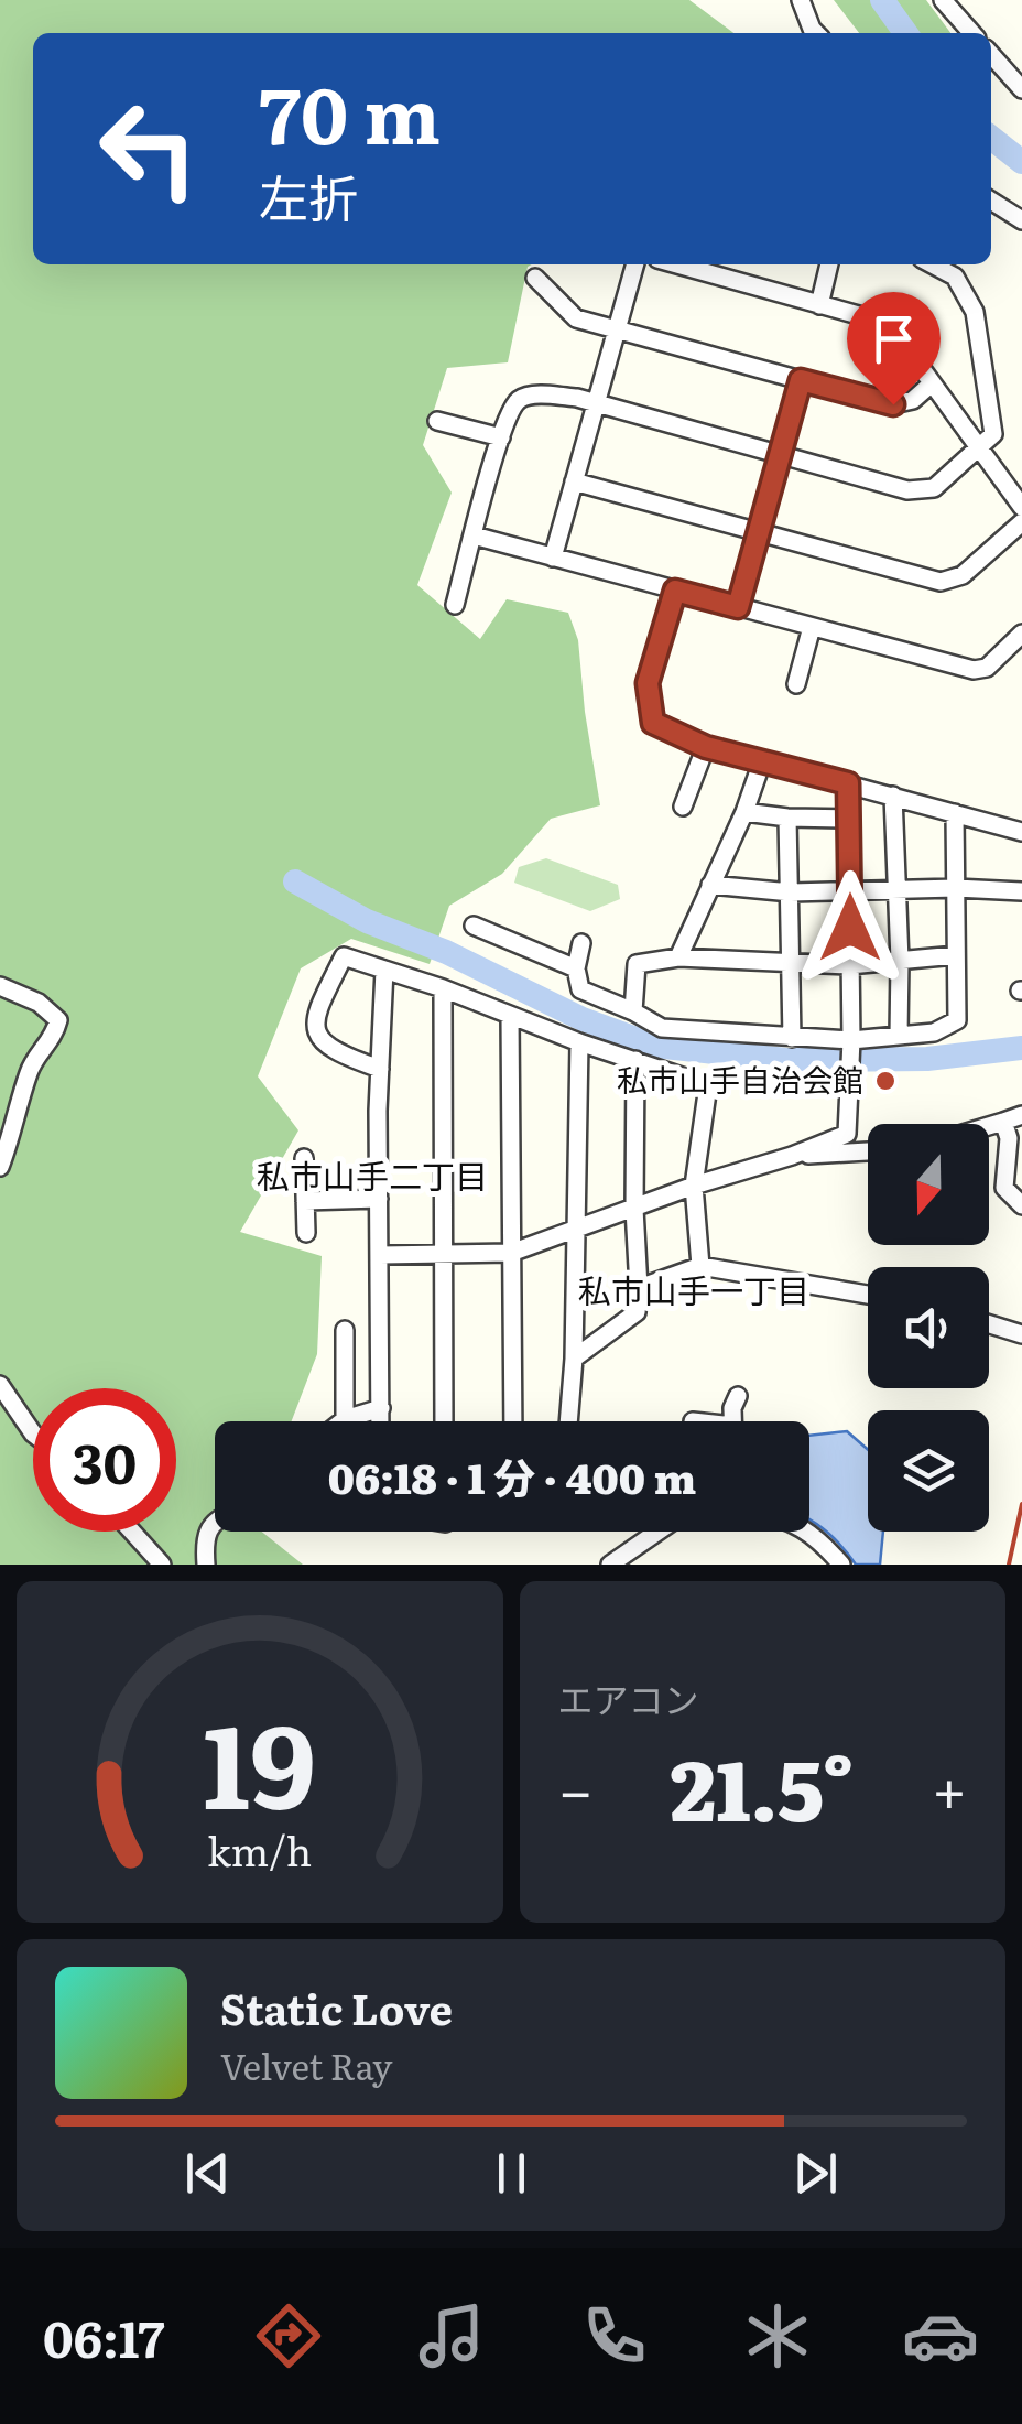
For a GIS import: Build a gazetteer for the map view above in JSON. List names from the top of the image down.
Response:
{
  "districts": ["私市山手二丁目", "私市山手一丁目"],
  "places": ["私市山手自治会館"],
  "north": "bottom",
  "page": {
    "turn": ["70 m", "左折"],
    "limit": "30",
    "trip": "06:18 · 1 分 · 400 m",
    "tile": "エアコン",
    "heat": ["−", "21.5°", "+"],
    "song": ["Static Love", "Velvet Ray"],
    "tabs": "06:17",
    "gauge": ["19", "km/h"]
  }
}
